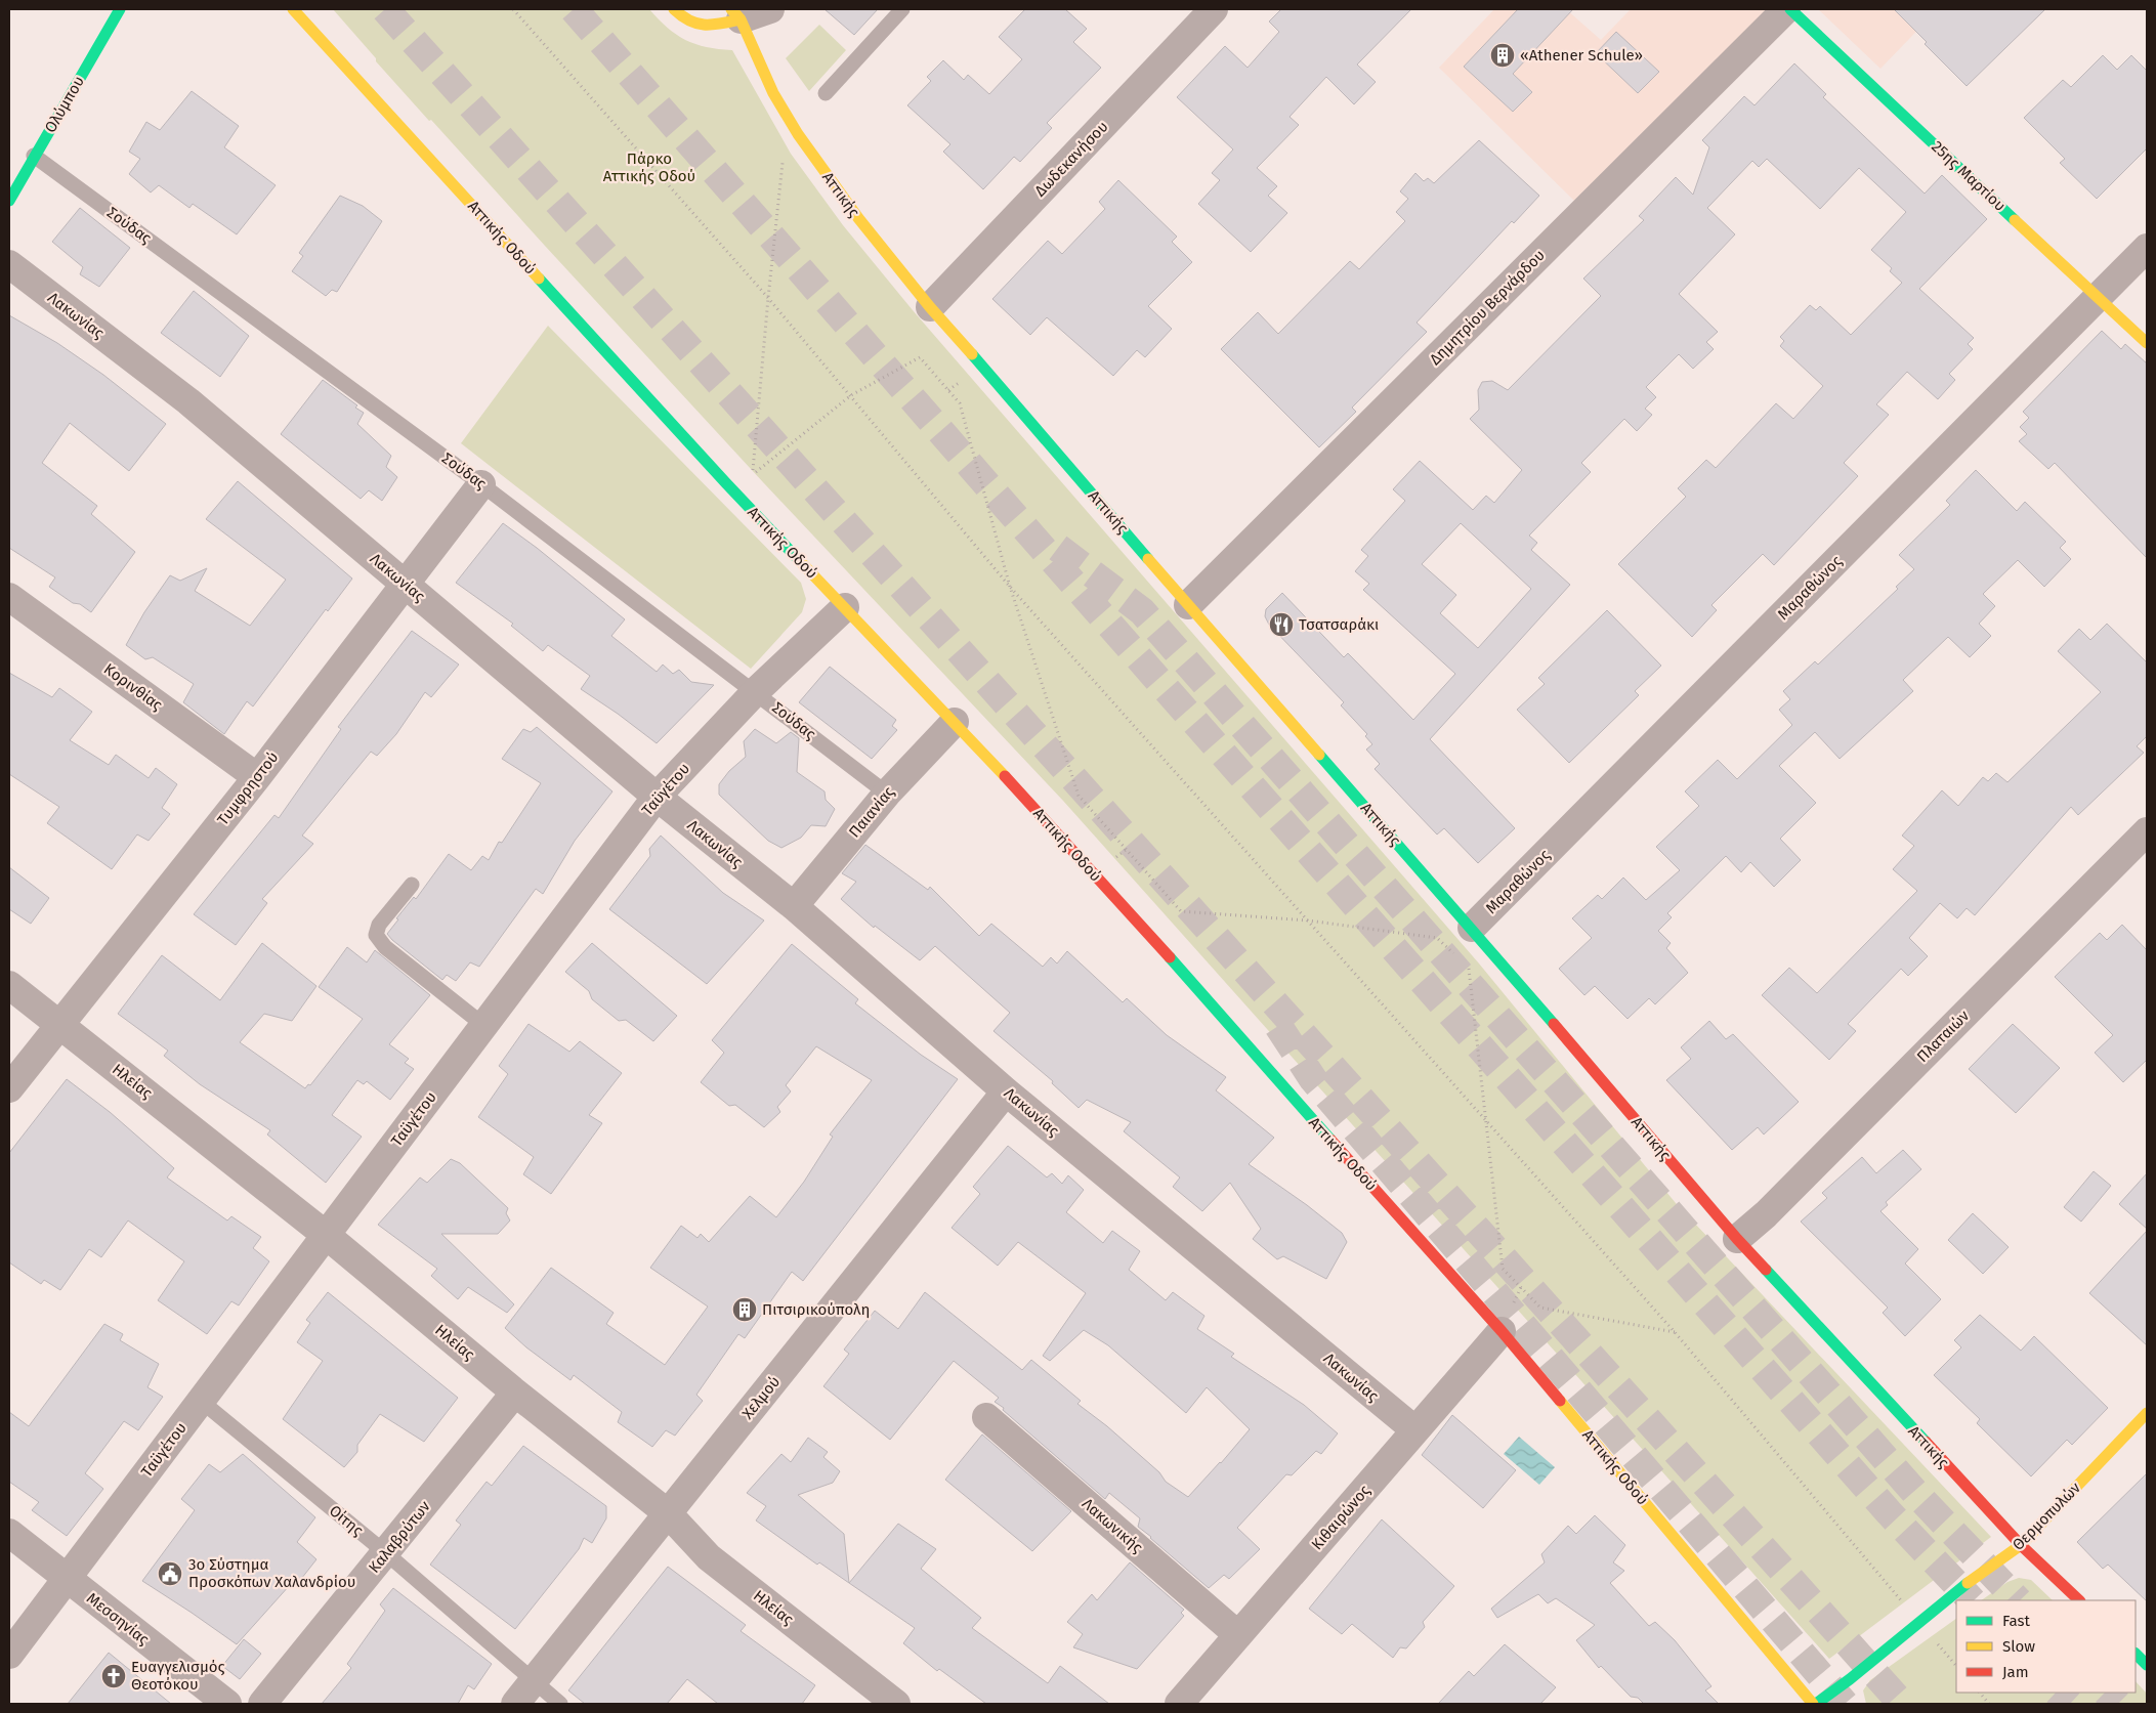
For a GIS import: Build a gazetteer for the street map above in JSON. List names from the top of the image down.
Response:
{
  "streets": {
    "main road": [
      "Ολύμπου",
      "25ης Μαρτίου",
      "Αττικής",
      "Αττικής Οδού",
      "Θερμοπυλών"
    ],
    "street": [
      "Δωδεκανήσου",
      "Δημητρίου Βερνάρδου",
      "Λακωνίας",
      "Μαραθώνος",
      "Κορινθίας",
      "Τυμφρηστού",
      "Ταϋγέτου",
      "Παιανίας",
      "Πλαταιών",
      "Ηλείας",
      "Χελμού",
      "Κιθαιρώνος",
      "Λακωνικής",
      "Καλαβρύτων",
      "Μεσσηνίας"
    ],
    "lane": ["Σούδας", "Οίτης"]
  },
  "crossings": [
    ["Ολύμπου", "Σούδας"],
    ["Δωδεκανήσου", "Αττικής"],
    ["25ης Μαρτίου", "Μαραθώνος"],
    ["Αττικής", "Δημητρίου Βερνάρδου"],
    ["Αττικής", "Μαραθώνος"],
    ["Αττικής", "Πλαταιών"],
    ["Αττικής", "Θερμοπυλών"],
    ["Σούδας", "Τυμφρηστού"],
    ["Σούδας", "Ταϋγέτου"],
    ["Σούδας", "Παιανίας"],
    ["Αττικής Οδού", "Ταϋγέτου"],
    ["Αττικής Οδού", "Παιανίας"],
    ["Αττικής Οδού", "Θερμοπυλών"],
    ["Αττικής Οδού", "Κιθαιρώνος"],
    ["Λακωνίας", "Τυμφρηστού"],
    ["Λακωνίας", "Ταϋγέτου"],
    ["Λακωνίας", "Παιανίας"],
    ["Λακωνίας", "Χελμού"],
    ["Λακωνίας", "Κιθαιρώνος"],
    ["Κορινθίας", "Τυμφρηστού"],
    ["Τυμφρηστού", "Ηλείας"],
    ["Ταϋγέτου", "Ηλείας"],
    ["Ταϋγέτου", "Οίτης"],
    ["Ταϋγέτου", "Μεσσηνίας"],
    ["Ηλείας", "Χελμού"],
    ["Ηλείας", "Καλαβρύτων"],
    ["Χελμού", "Οίτης"],
    ["Κιθαιρώνος", "Λακωνικής"],
    ["Οίτης", "Καλαβρύτων"]
  ],
  "parks": ["Πάρκο Αττικής Οδού"],
  "places": {
    "building": ["«Athener Schule»", "Πιτσιρικούπολη"],
    "restaurant": ["Τσατσαράκι"],
    "public building": ["3ο Σύστημα Προσκόπων Χαλανδρίου"],
    "church": ["Ευαγγελισμός Θεοτόκου"]
  },
  "legend": ["Fast", "Slow", "Jam"]
}
